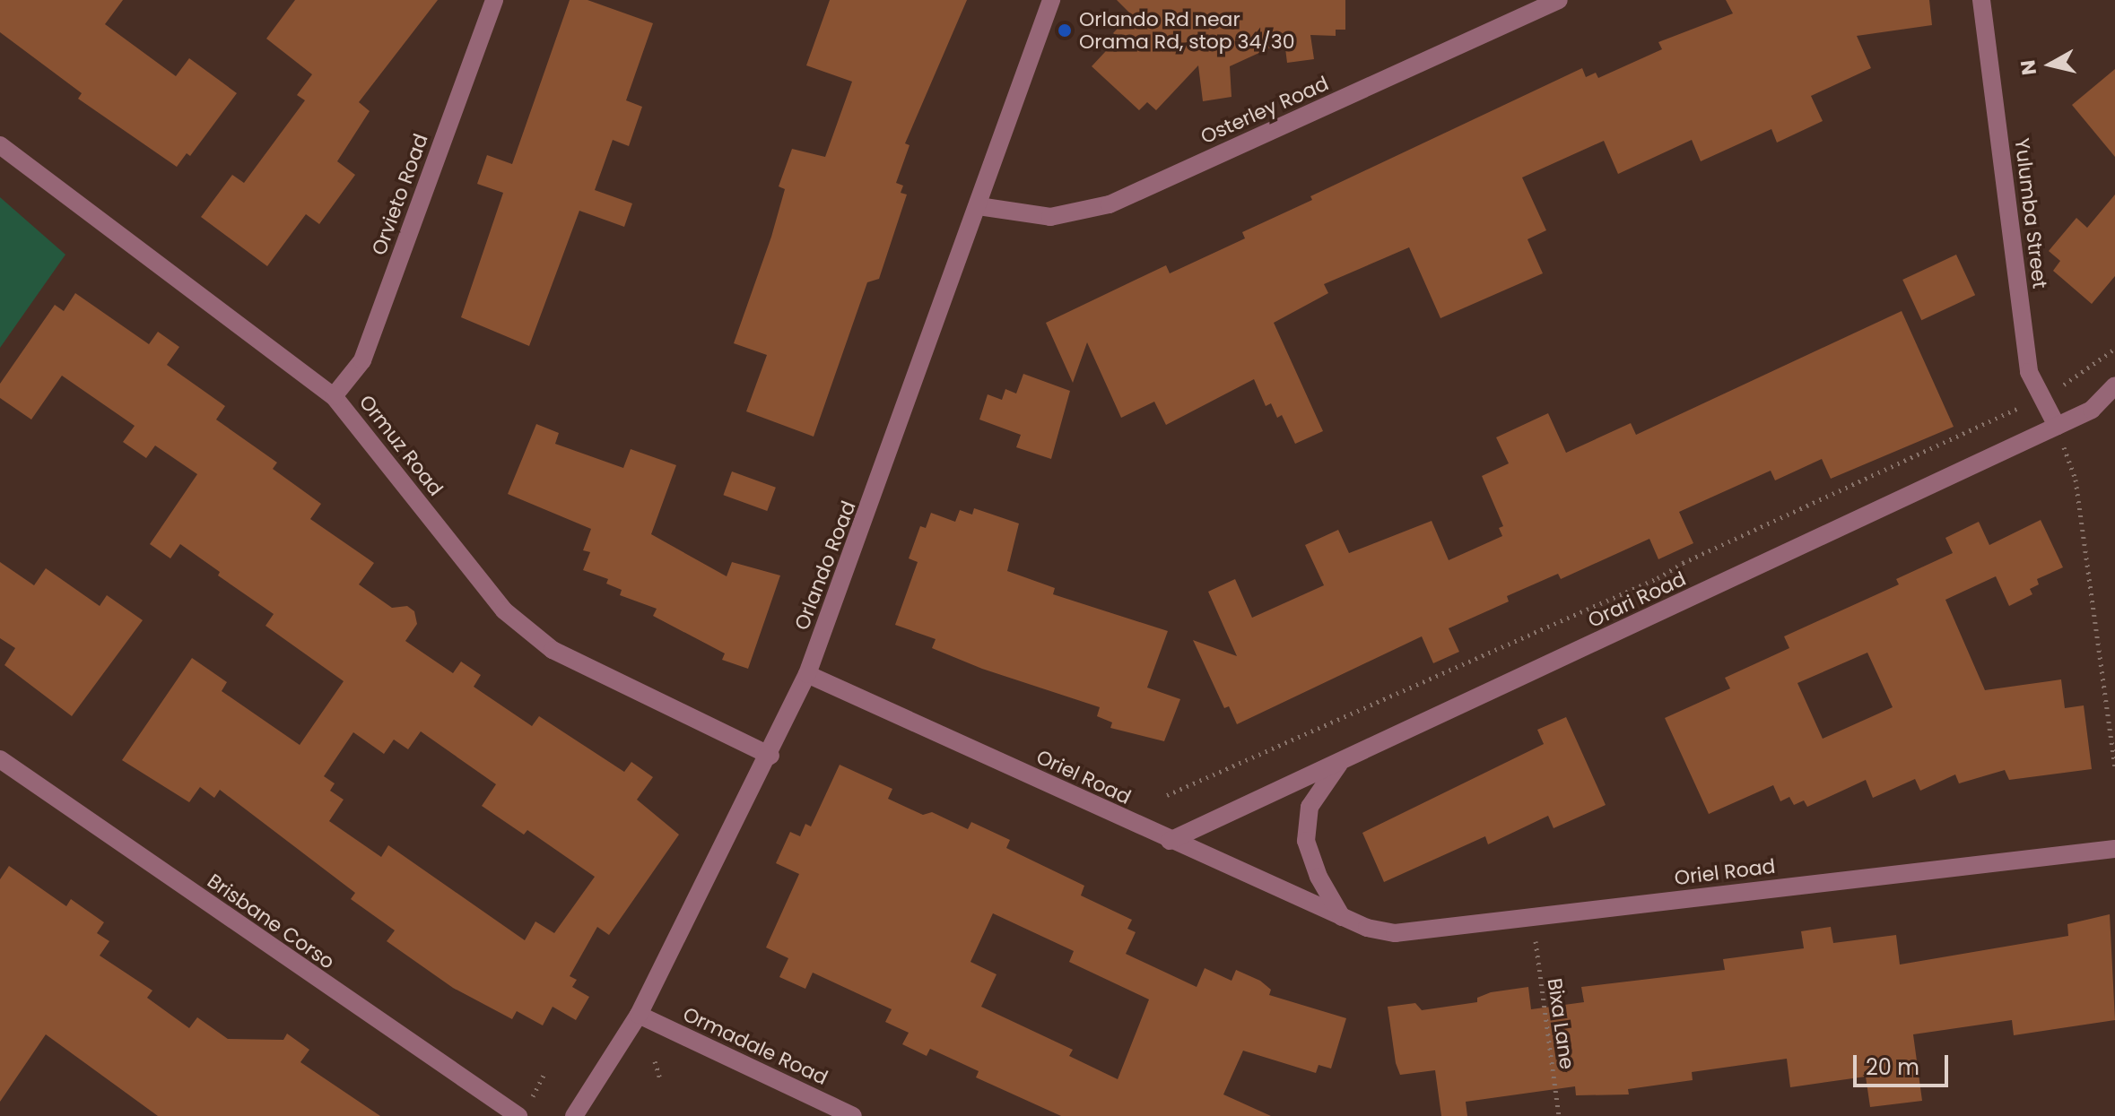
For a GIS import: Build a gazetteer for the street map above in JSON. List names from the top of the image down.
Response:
{
  "streets": {
    "street": [
      "Osterley Road",
      "Orvieto Road",
      "Yulumba Street",
      "Ormuz Road",
      "Orlando Road",
      "Orari Road",
      "Oriel Road",
      "Brisbane Corso",
      "Ormadale Road"
    ],
    "path": ["Bixa Lane"]
  },
  "crossings": [
    ["Osterley Road", "Orlando Road"],
    ["Orvieto Road", "Ormuz Road"],
    ["Yulumba Street", "Orari Road"],
    ["Ormuz Road", "Orlando Road"],
    ["Orlando Road", "Oriel Road"],
    ["Orlando Road", "Ormadale Road"],
    ["Orari Road", "Oriel Road"]
  ],
  "places": ["Orlando Rd near Orama Rd, stop 34/30"],
  "scale_bar": "20 m",
  "north": "left"
}
